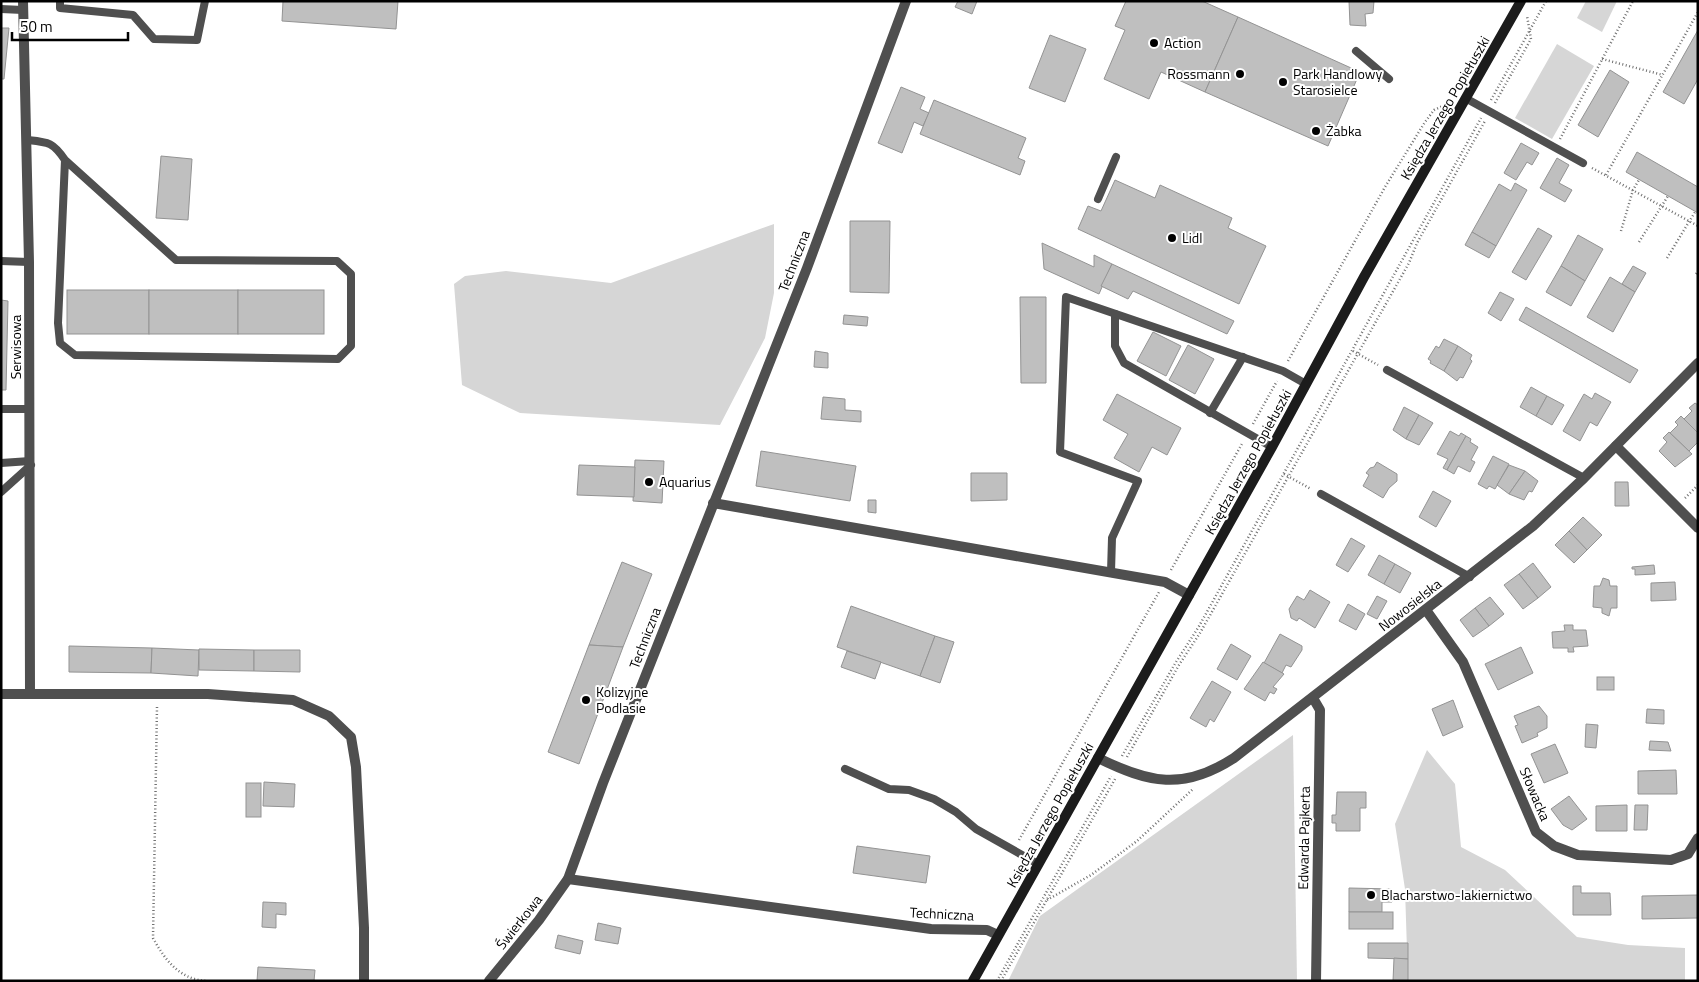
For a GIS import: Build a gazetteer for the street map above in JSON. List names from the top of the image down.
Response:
{
  "streets": {
    "street": [
      "Księdza Jerzego Popiełuszki",
      "Techniczna",
      "Serwisowa",
      "Nowosielska",
      "Słowacka",
      "Edwarda Pajkerta",
      "Świerkowa"
    ]
  },
  "crossings": [
    ["Księdza Jerzego Popiełuszki", "Techniczna"],
    ["Księdza Jerzego Popiełuszki", "Nowosielska"],
    ["Techniczna", "Świerkowa"],
    ["Nowosielska", "Słowacka"],
    ["Nowosielska", "Edwarda Pajkerta"]
  ],
  "places": [
    "Action",
    "Rossmann",
    "Park Handlowy Starosielce",
    "Żabka",
    "Lidl",
    "Aquarius",
    "Kolizyjne Podlasie",
    "Blacharstwo-lakiernictwo"
  ],
  "scale_bar": "50 m"
}
